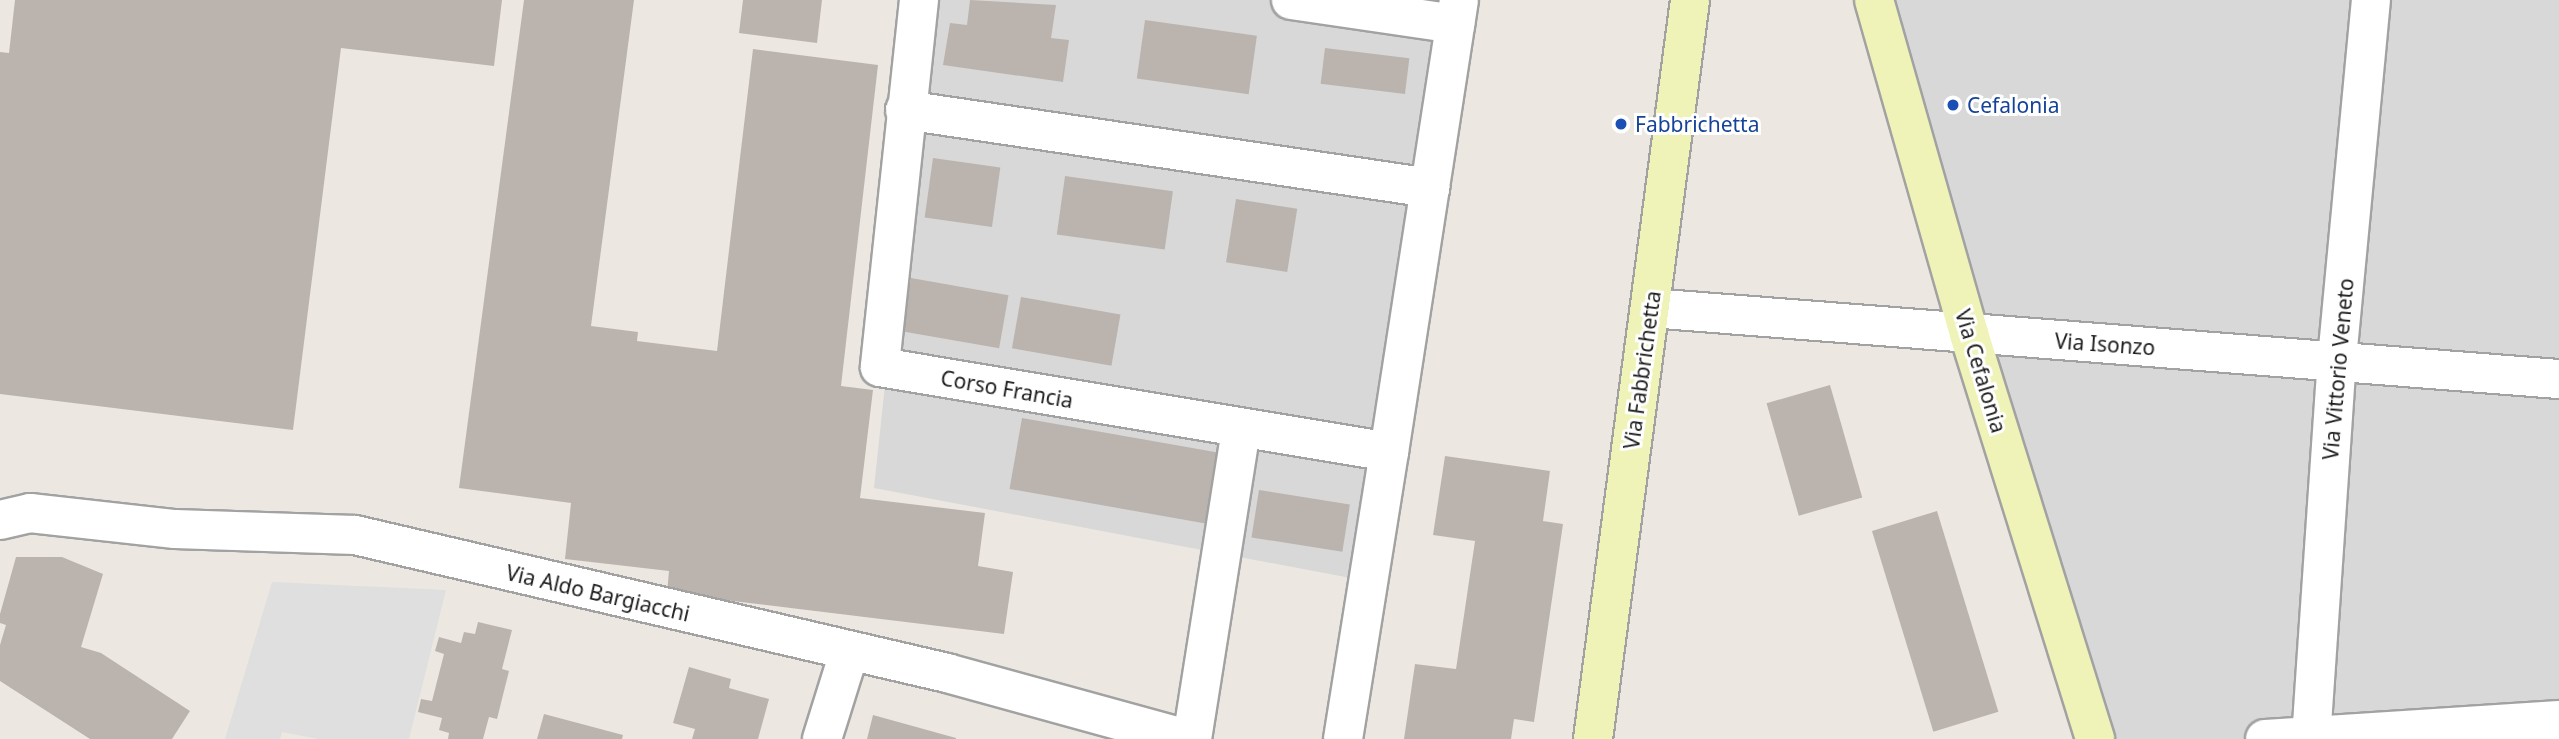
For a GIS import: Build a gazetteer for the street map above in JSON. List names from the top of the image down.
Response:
{
  "streets": {
    "street": [
      "Via Isonzo",
      "Via Vittorio Veneto",
      "Via Fabbrichetta",
      "Via Cefalonia",
      "Corso Francia",
      "Via Aldo Bargiacchi"
    ]
  },
  "crossings": [
    ["Via Isonzo", "Via Vittorio Veneto"],
    ["Via Isonzo", "Via Fabbrichetta"],
    ["Via Isonzo", "Via Cefalonia"]
  ],
  "places": ["Cefalonia", "Fabbrichetta"]
}
